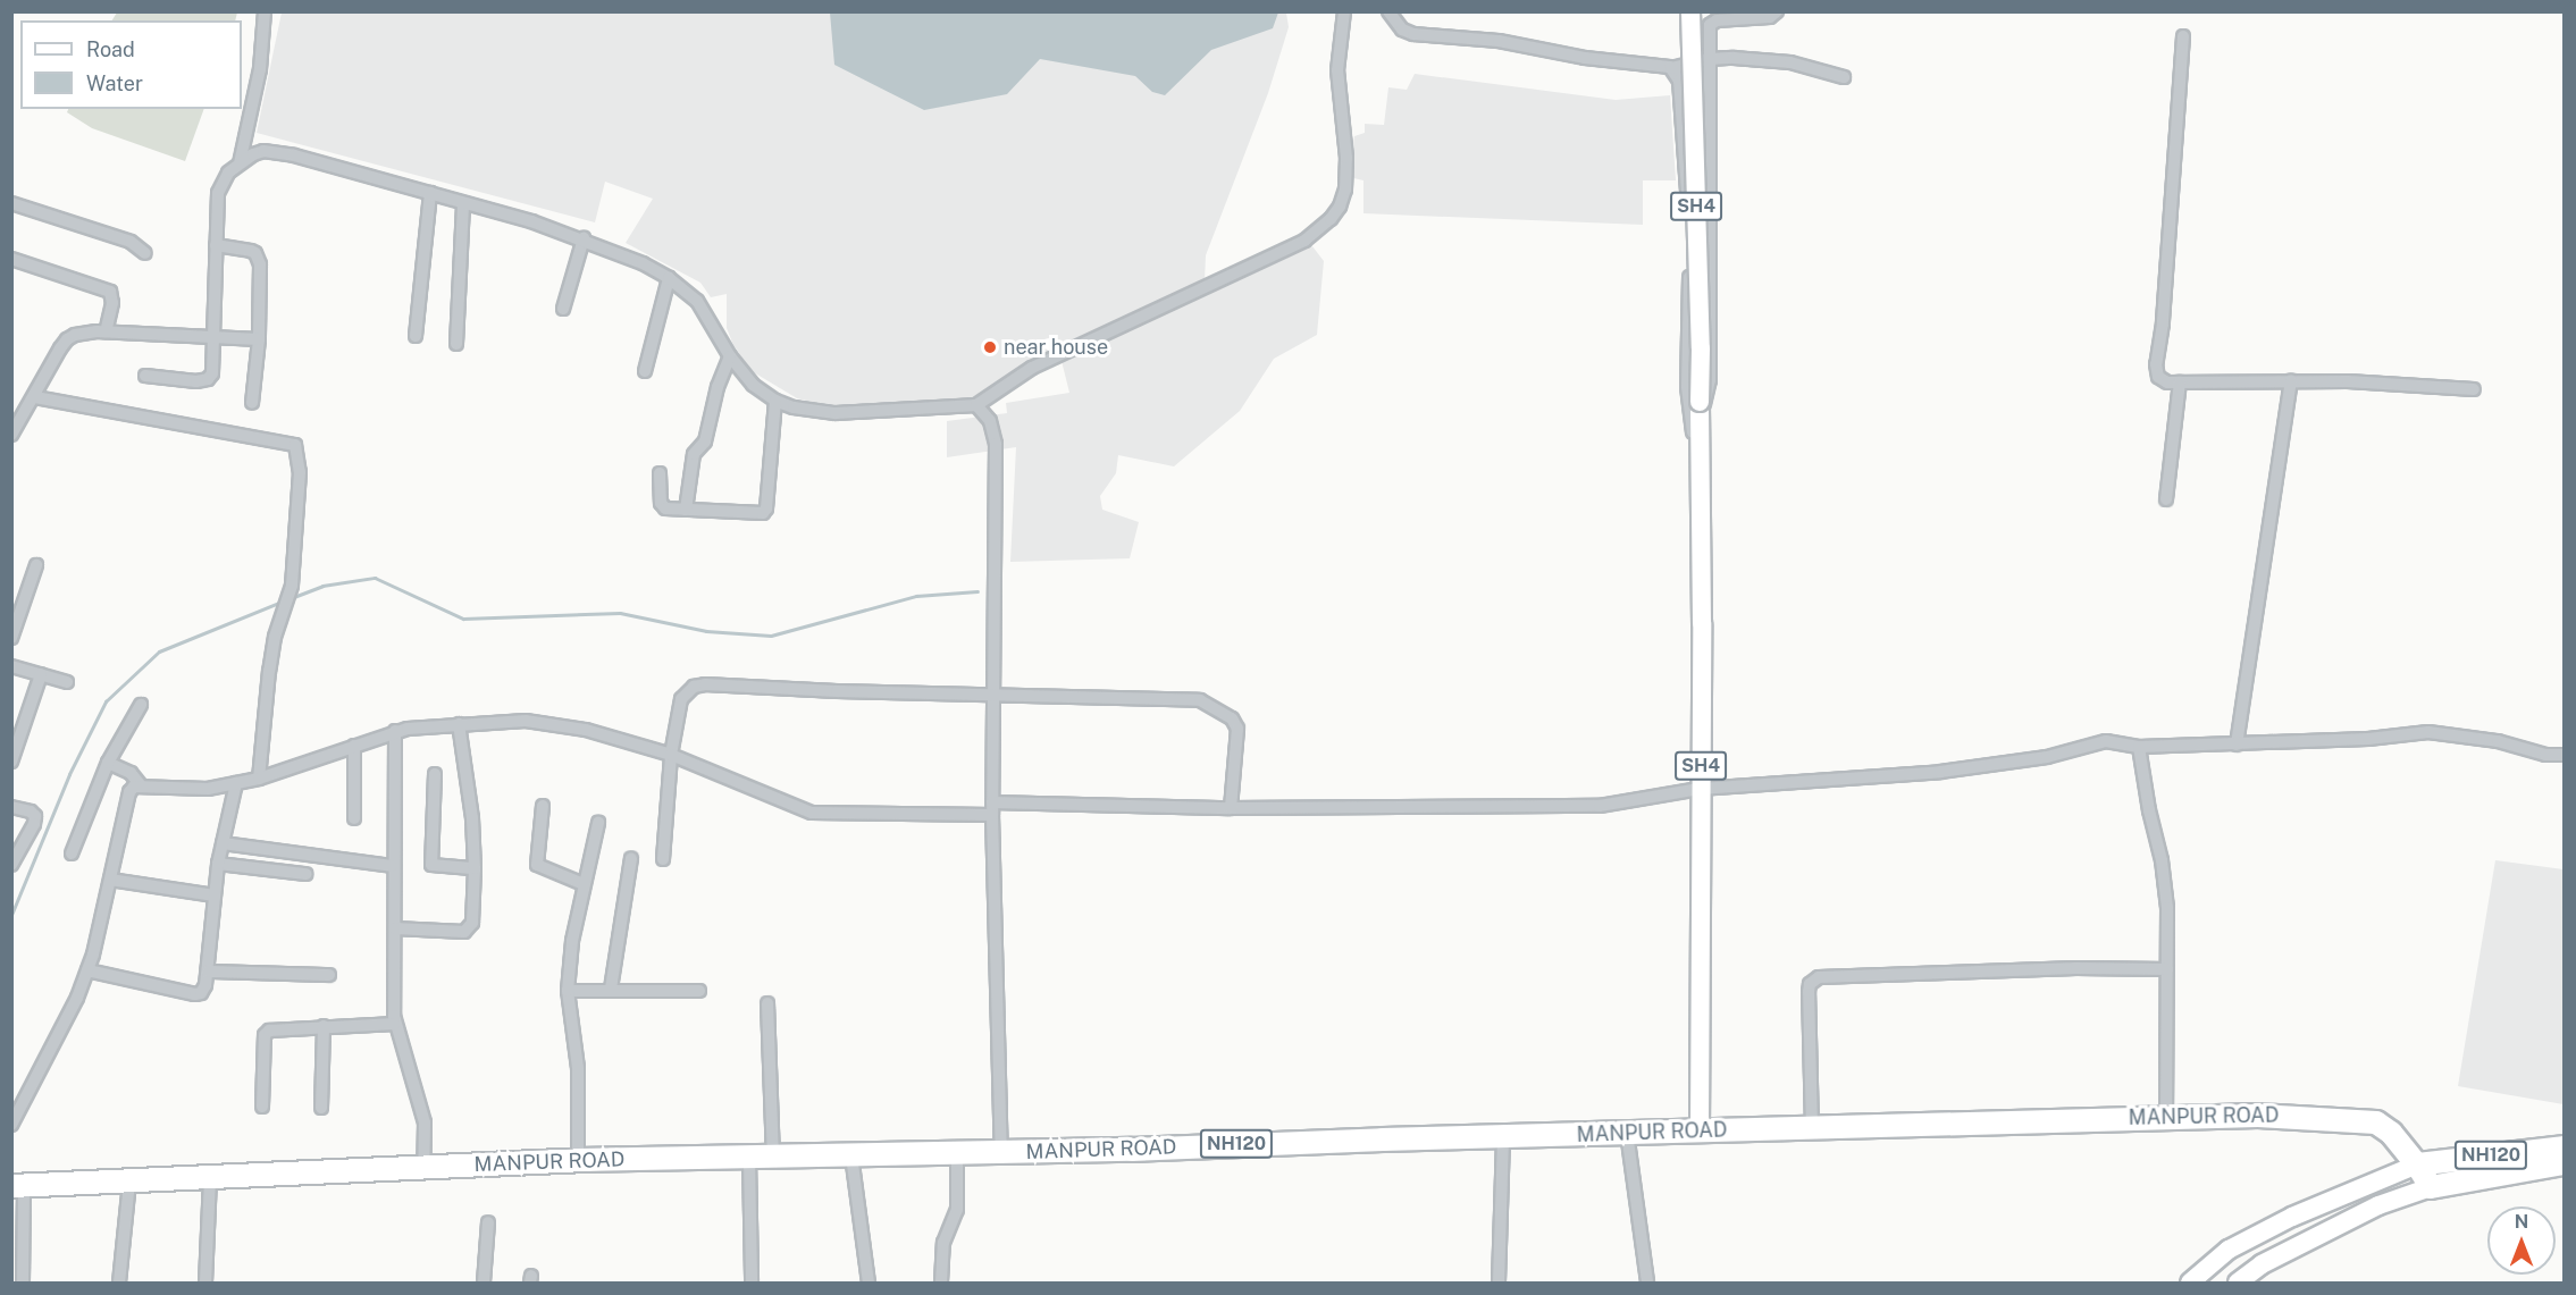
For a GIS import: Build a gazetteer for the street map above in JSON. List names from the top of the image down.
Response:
{
  "streets": {
    "highway": ["MANPUR ROAD", "NH120"],
    "main road": ["SH4"]
  },
  "crossings": [
    ["SH4", "MANPUR ROAD"],
    ["MANPUR ROAD", "NH120"]
  ],
  "places": ["near house"],
  "legend": ["Road", "Water"],
  "north": "top"
}
